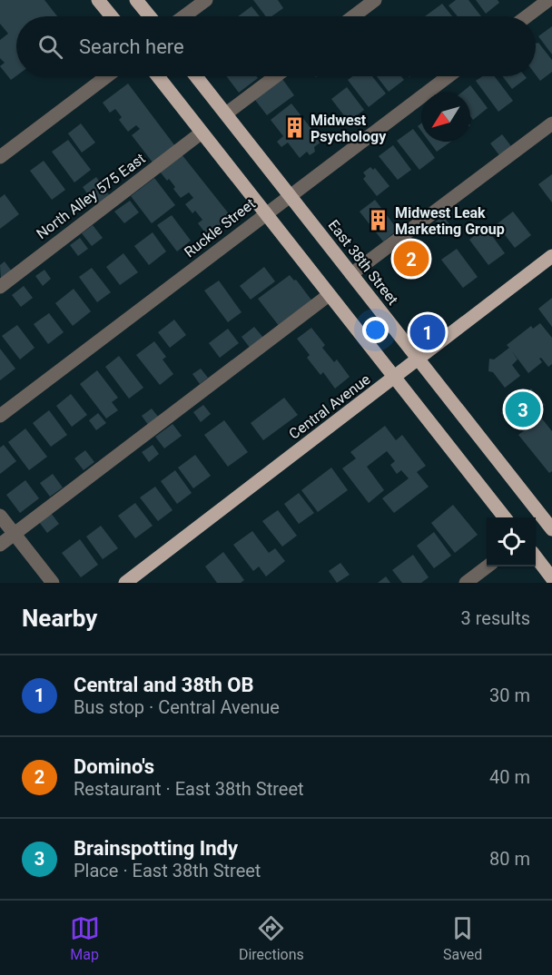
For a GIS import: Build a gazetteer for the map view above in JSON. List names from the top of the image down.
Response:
{
  "streets": {
    "main road": ["East 38th Street", "Central Avenue"],
    "street": ["North Alley 575 East", "Ruckle Street"]
  },
  "crossings": [
    ["Ruckle Street", "East 38th Street"],
    ["East 38th Street", "Central Avenue"]
  ],
  "places": {
    "building": ["Midwest Psychology", "Midwest Leak Marketing Group"]
  },
  "north": "bottom left",
  "page": {
    "search": "Search here",
    "pins": ["2", "1", "3"],
    "heading": ["Nearby", "3 results"],
    "list": [
      {
        "mark": "1",
        "name": "Central and 38th OB",
        "note": "Bus stop · Central Avenue",
        "value": "30 m"
      },
      {
        "mark": "2",
        "name": "Domino's",
        "note": "Restaurant · East 38th Street",
        "value": "40 m"
      },
      {
        "mark": "3",
        "name": "Brainspotting Indy",
        "note": "Place · East 38th Street",
        "value": "80 m"
      }
    ],
    "nav": ["Map", "Directions", "Saved"]
  }
}
